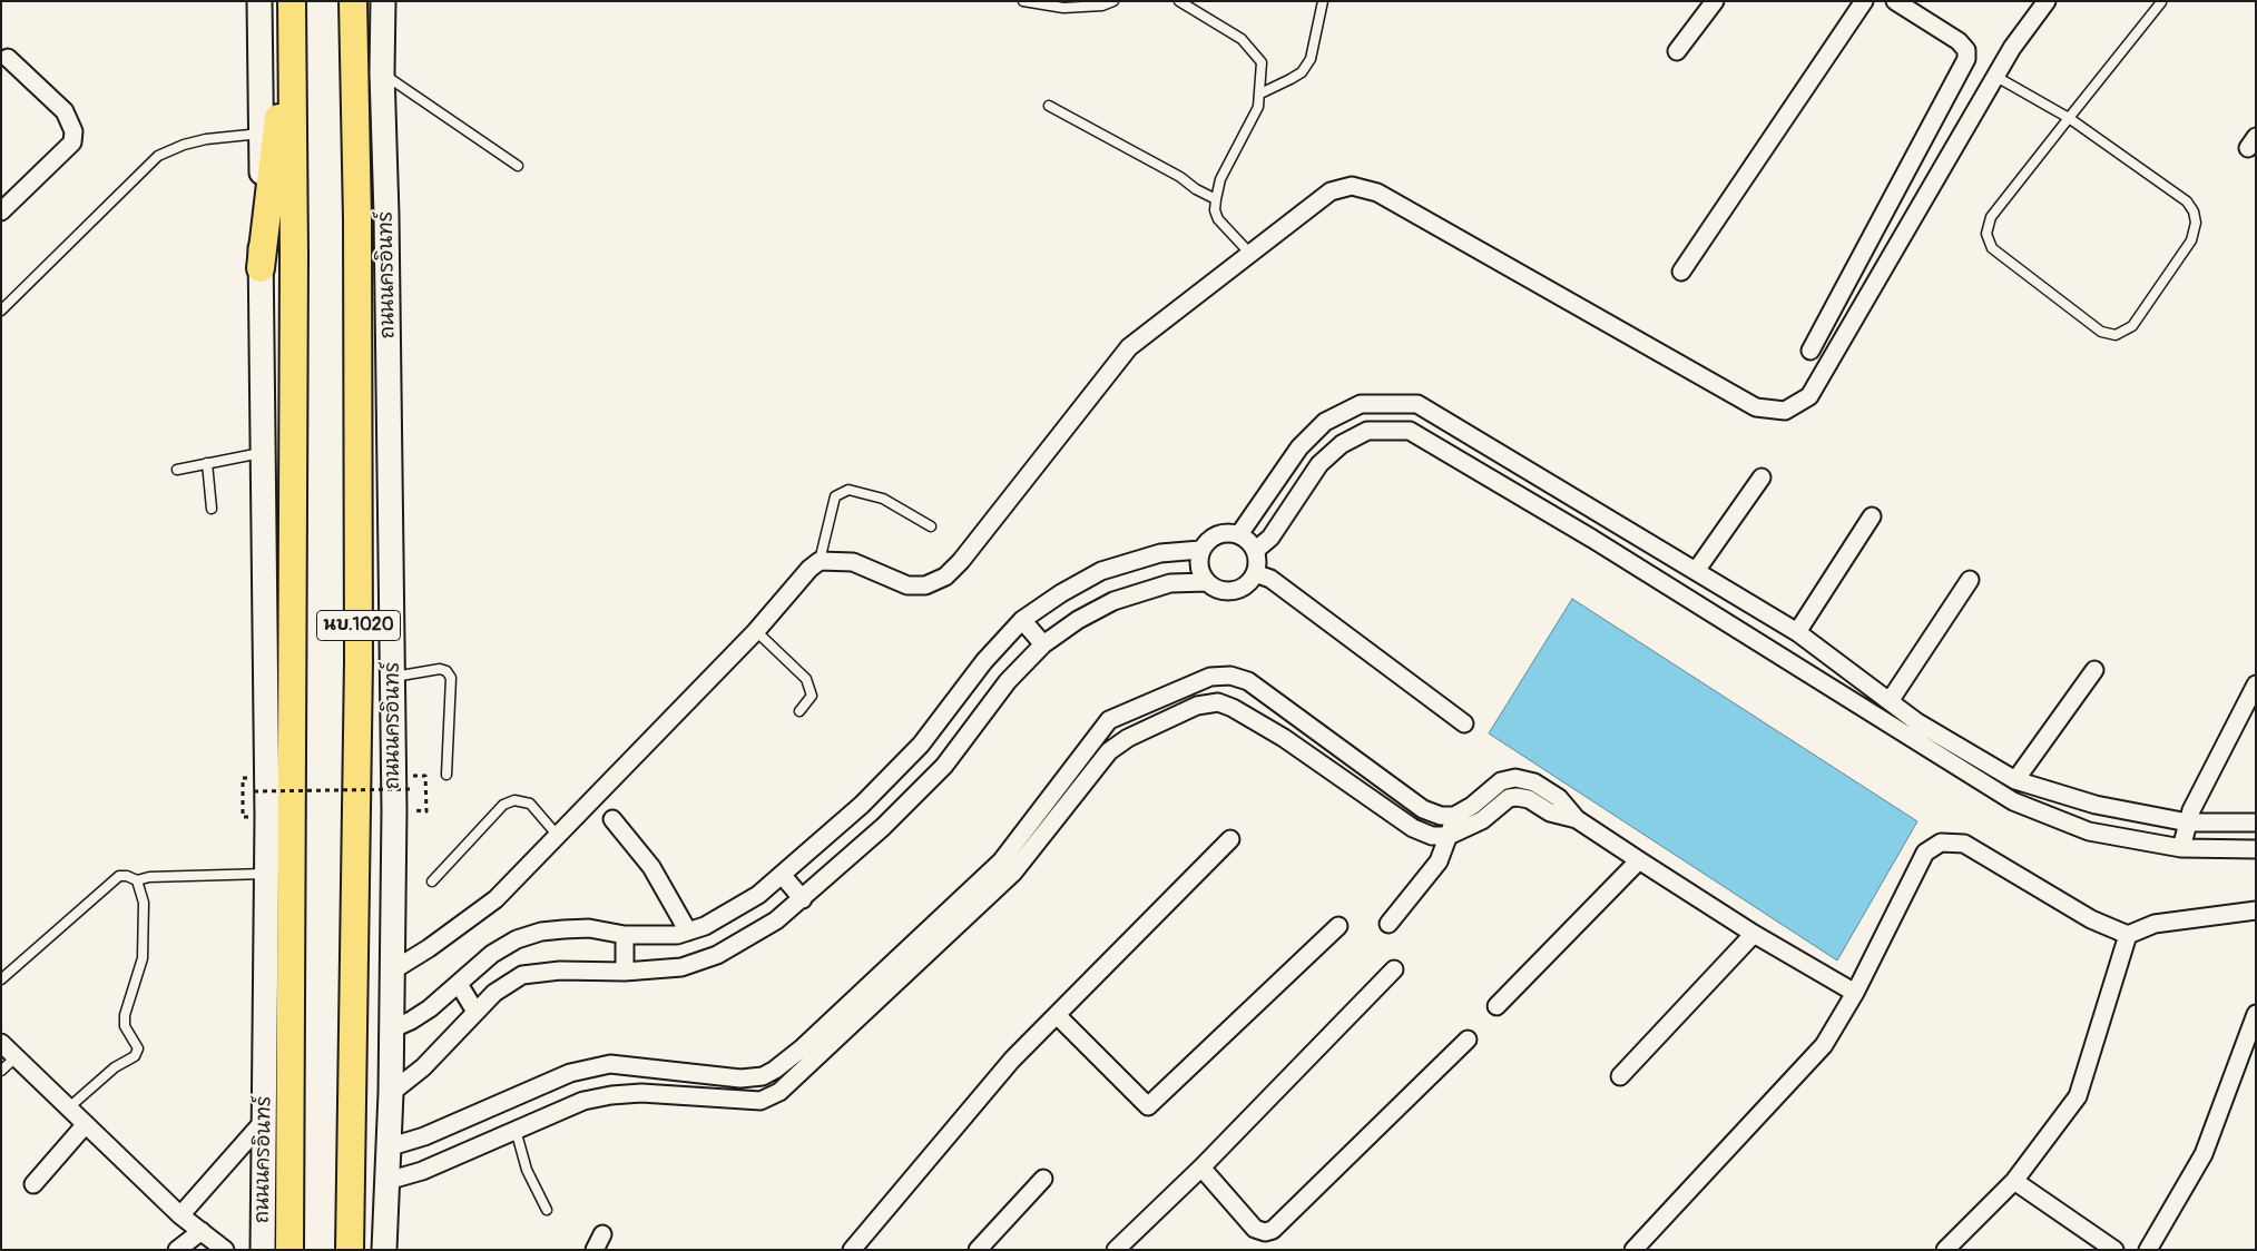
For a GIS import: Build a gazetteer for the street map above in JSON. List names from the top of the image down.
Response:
{
  "streets": {
    "main road": ["ถนนนครอินทร์", "นบ.1020"]
  }
}
